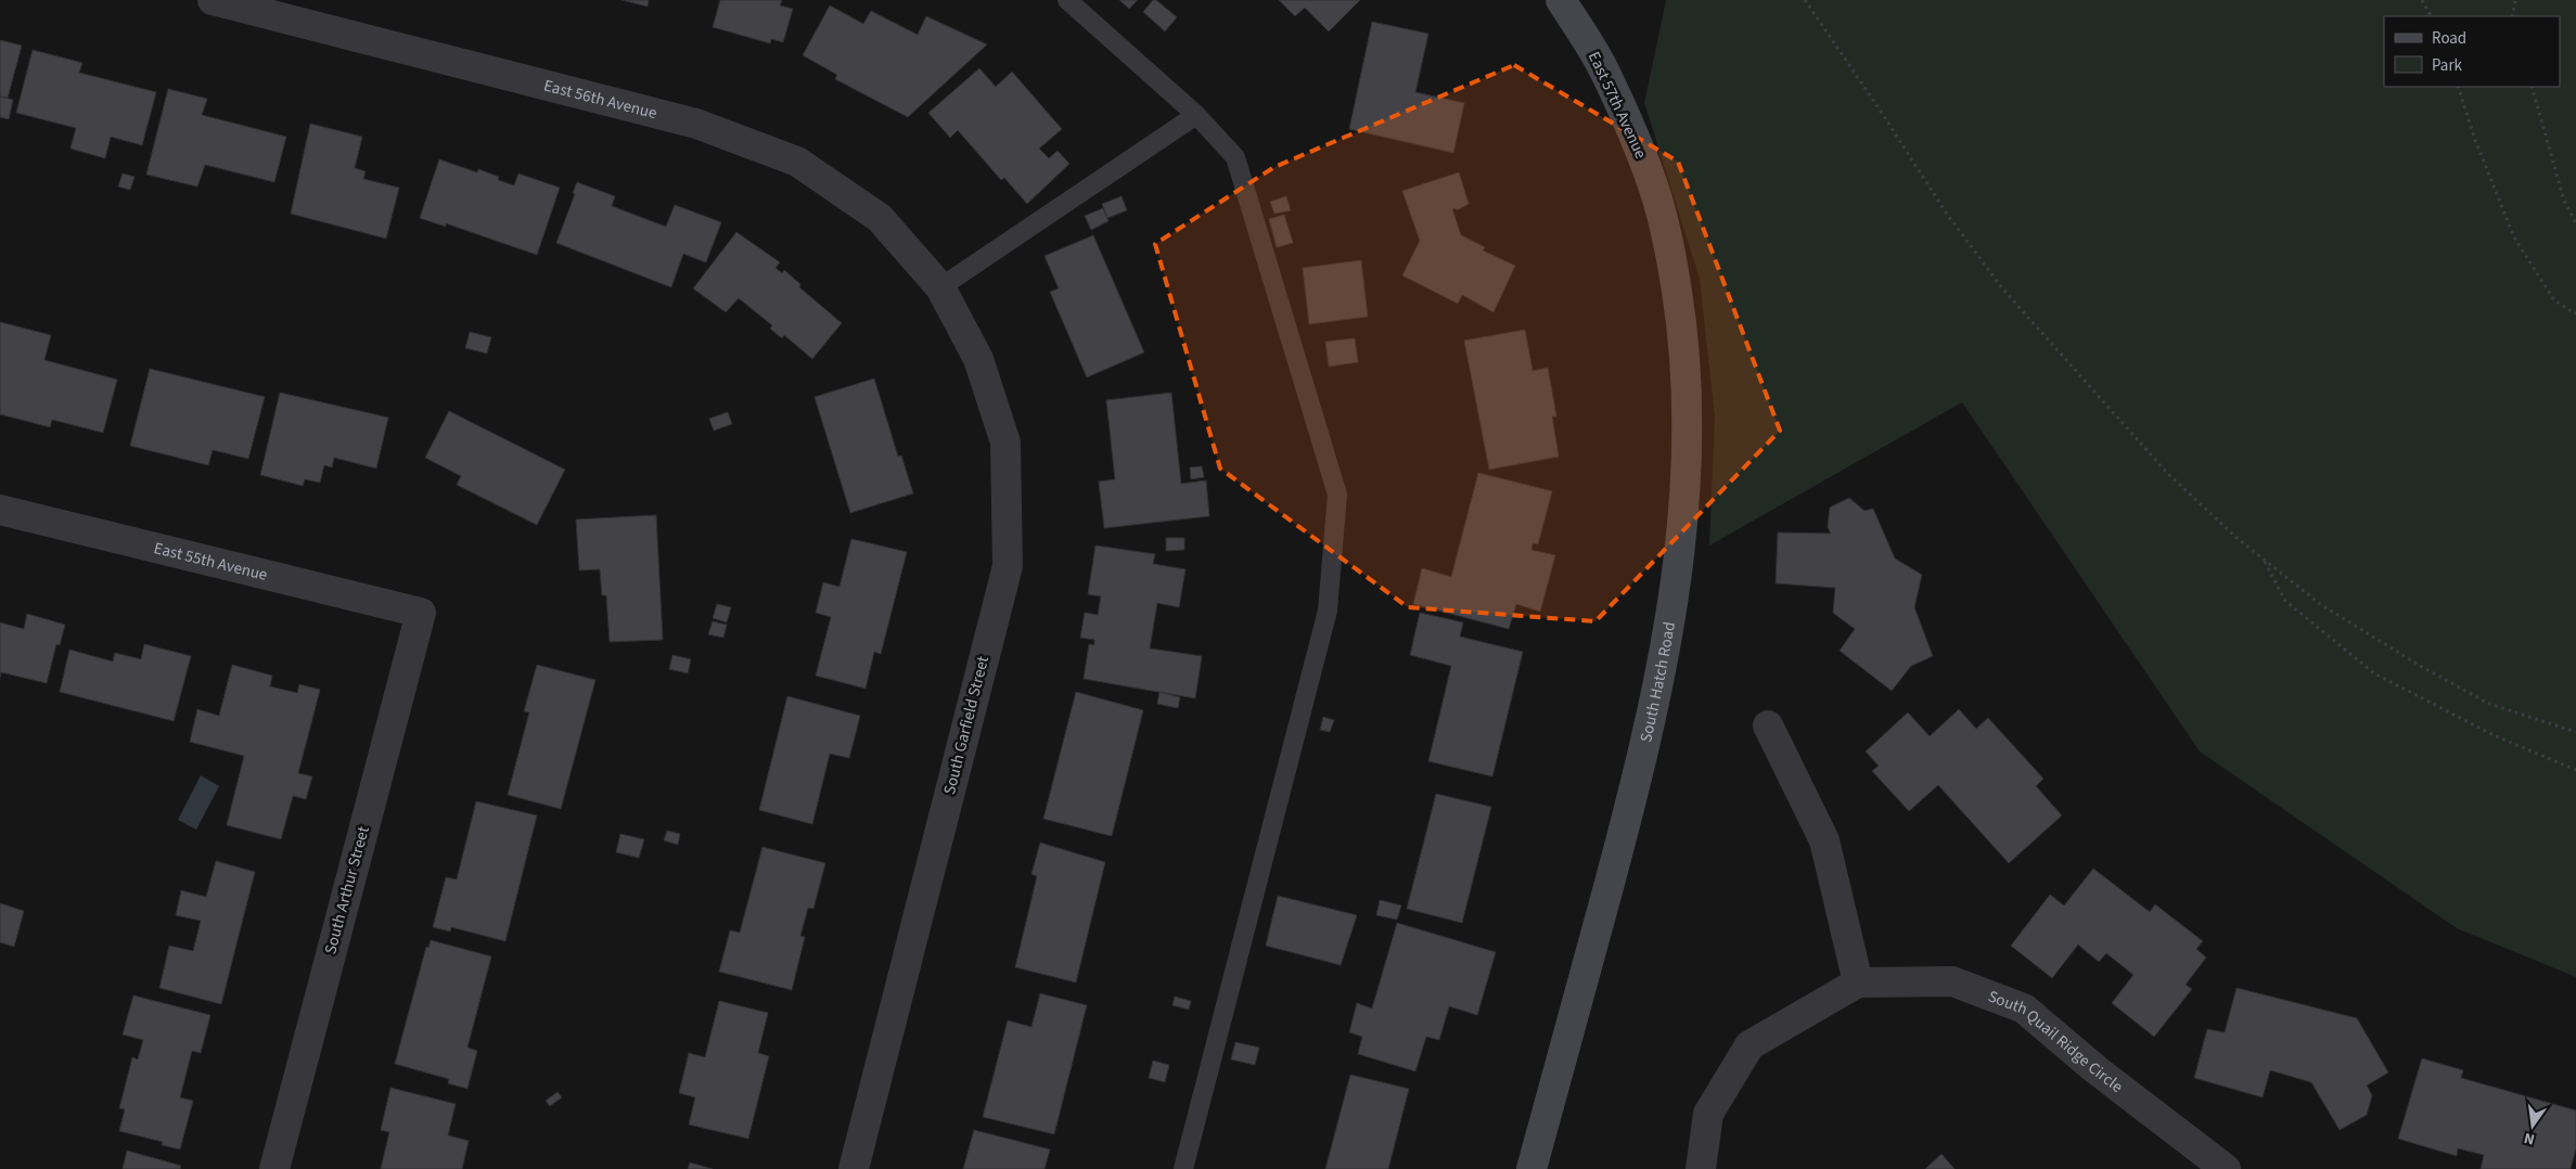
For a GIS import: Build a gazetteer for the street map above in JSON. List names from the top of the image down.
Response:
{
  "streets": {
    "main road": ["East 57th Avenue", "South Hatch Road"],
    "street": [
      "East 56th Avenue",
      "East 55th Avenue",
      "South Garfield Street",
      "South Arthur Street",
      "South Quail Ridge Circle"
    ]
  },
  "crossings": [
    ["East 56th Avenue", "South Garfield Street"],
    ["East 57th Avenue", "South Hatch Road"],
    ["East 55th Avenue", "South Arthur Street"]
  ],
  "legend": ["Road", "Park"],
  "north": "bottom"
}
